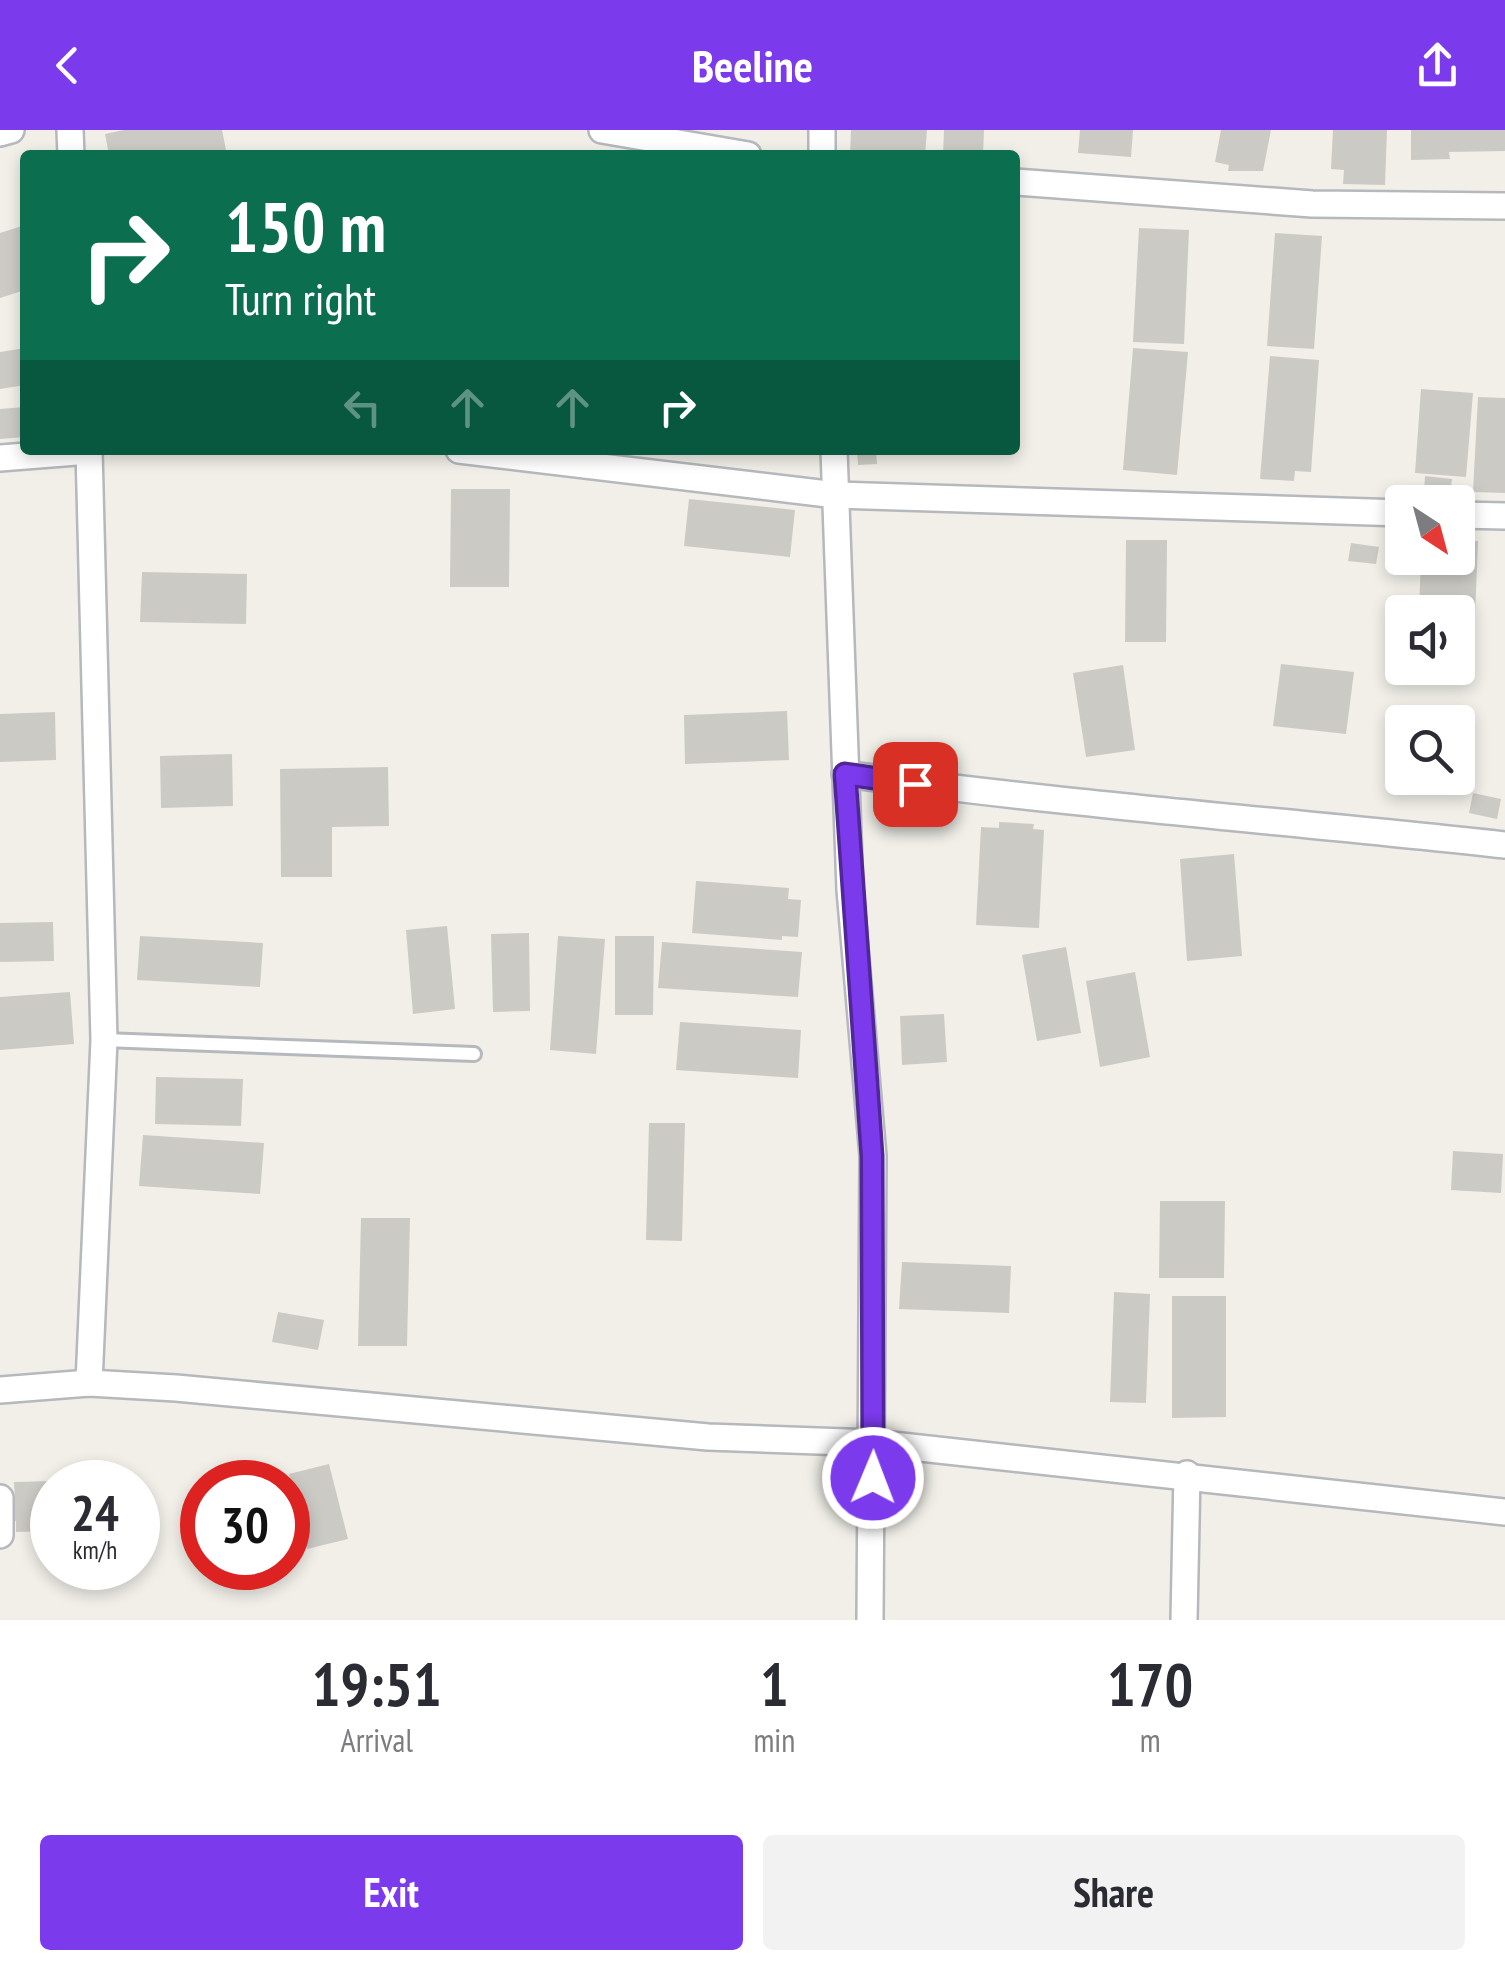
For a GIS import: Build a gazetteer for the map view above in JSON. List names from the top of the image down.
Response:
{
  "north": "bottom right",
  "page": {
    "header": "Beeline",
    "turn": ["150 m", "Turn right"],
    "speed": "24 km/h",
    "limit": "30",
    "eta": [
      "19:51",
      "Arrival",
      "1",
      "min",
      "170",
      "m"
    ],
    "buttons": ["Exit", "Share"]
  }
}
